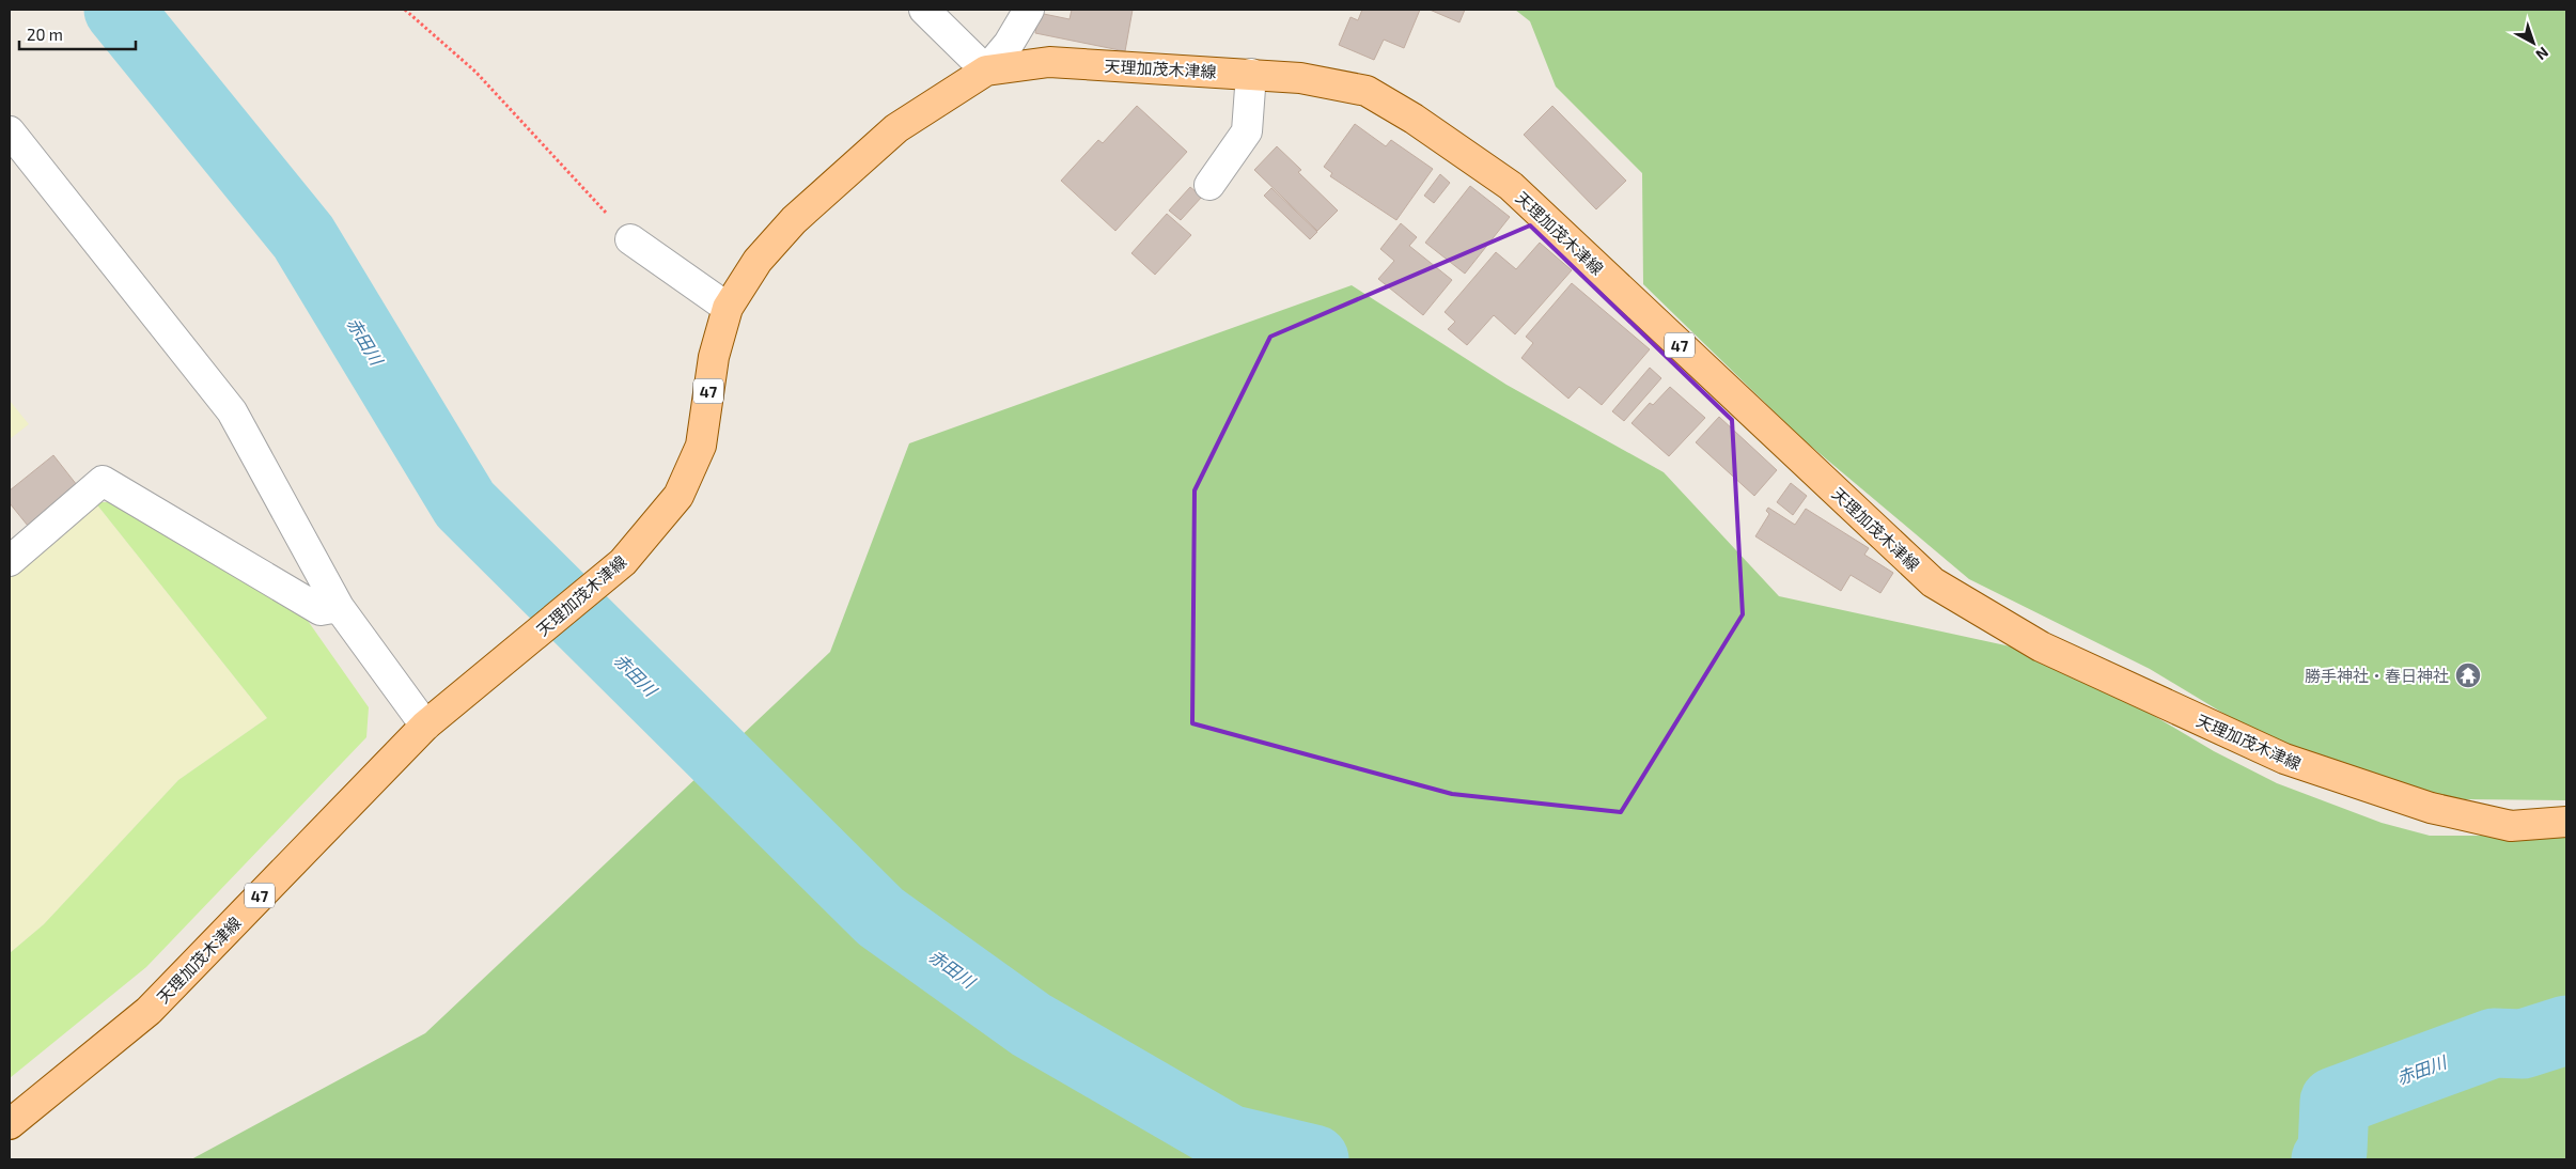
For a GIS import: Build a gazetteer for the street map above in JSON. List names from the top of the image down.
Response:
{
  "streets": {
    "main road": ["天理加茂木津線", "47"]
  },
  "water": ["赤田川"],
  "places": {
    "temple": ["勝手神社・春日神社"]
  },
  "scale_bar": "20 m",
  "north": "bottom right"
}
